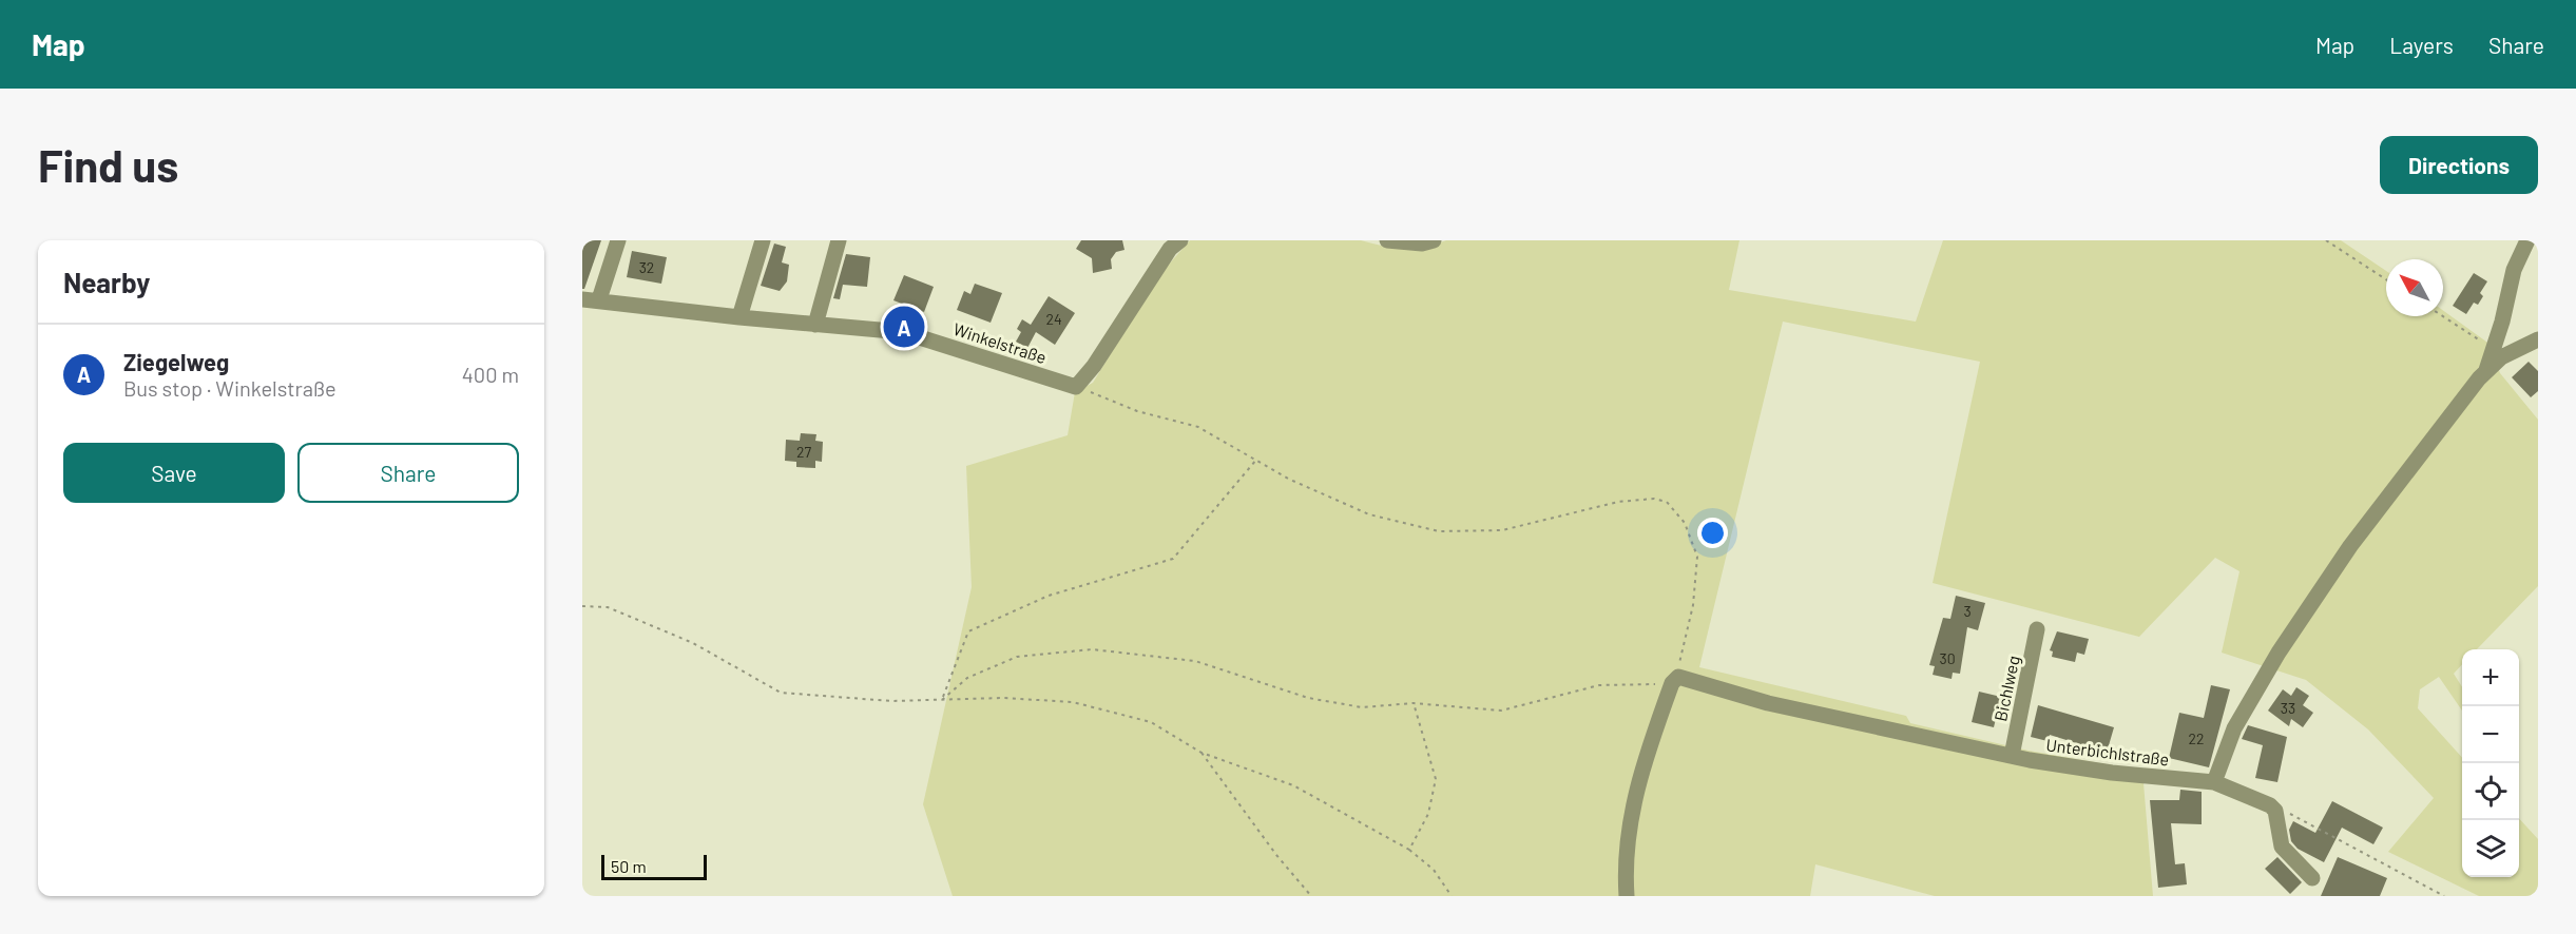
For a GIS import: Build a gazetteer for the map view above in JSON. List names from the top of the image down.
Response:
{
  "streets": {
    "street": ["Winkelstraße", "Bichlweg", "Unterbichlstraße"]
  },
  "crossings": [
    ["Bichlweg", "Unterbichlstraße"]
  ],
  "house_numbers": [
    "32",
    "24",
    "27",
    "3",
    "30",
    "33",
    "22"
  ],
  "scale_bar": "50 m",
  "north": "top left",
  "page": {
    "header": "Map",
    "nav": ["Map", "Layers", "Share"],
    "buttons": [
      "Directions",
      ["Save", "Share"]
    ],
    "title": "Find us",
    "heading": "Nearby",
    "pins": "A",
    "list": [
      {
        "mark": "A",
        "name": "Ziegelweg",
        "note": "Bus stop · Winkelstraße",
        "value": "400 m"
      }
    ],
    "map_buttons": ["+", "−"],
    "scale": "50 m"
  }
}
